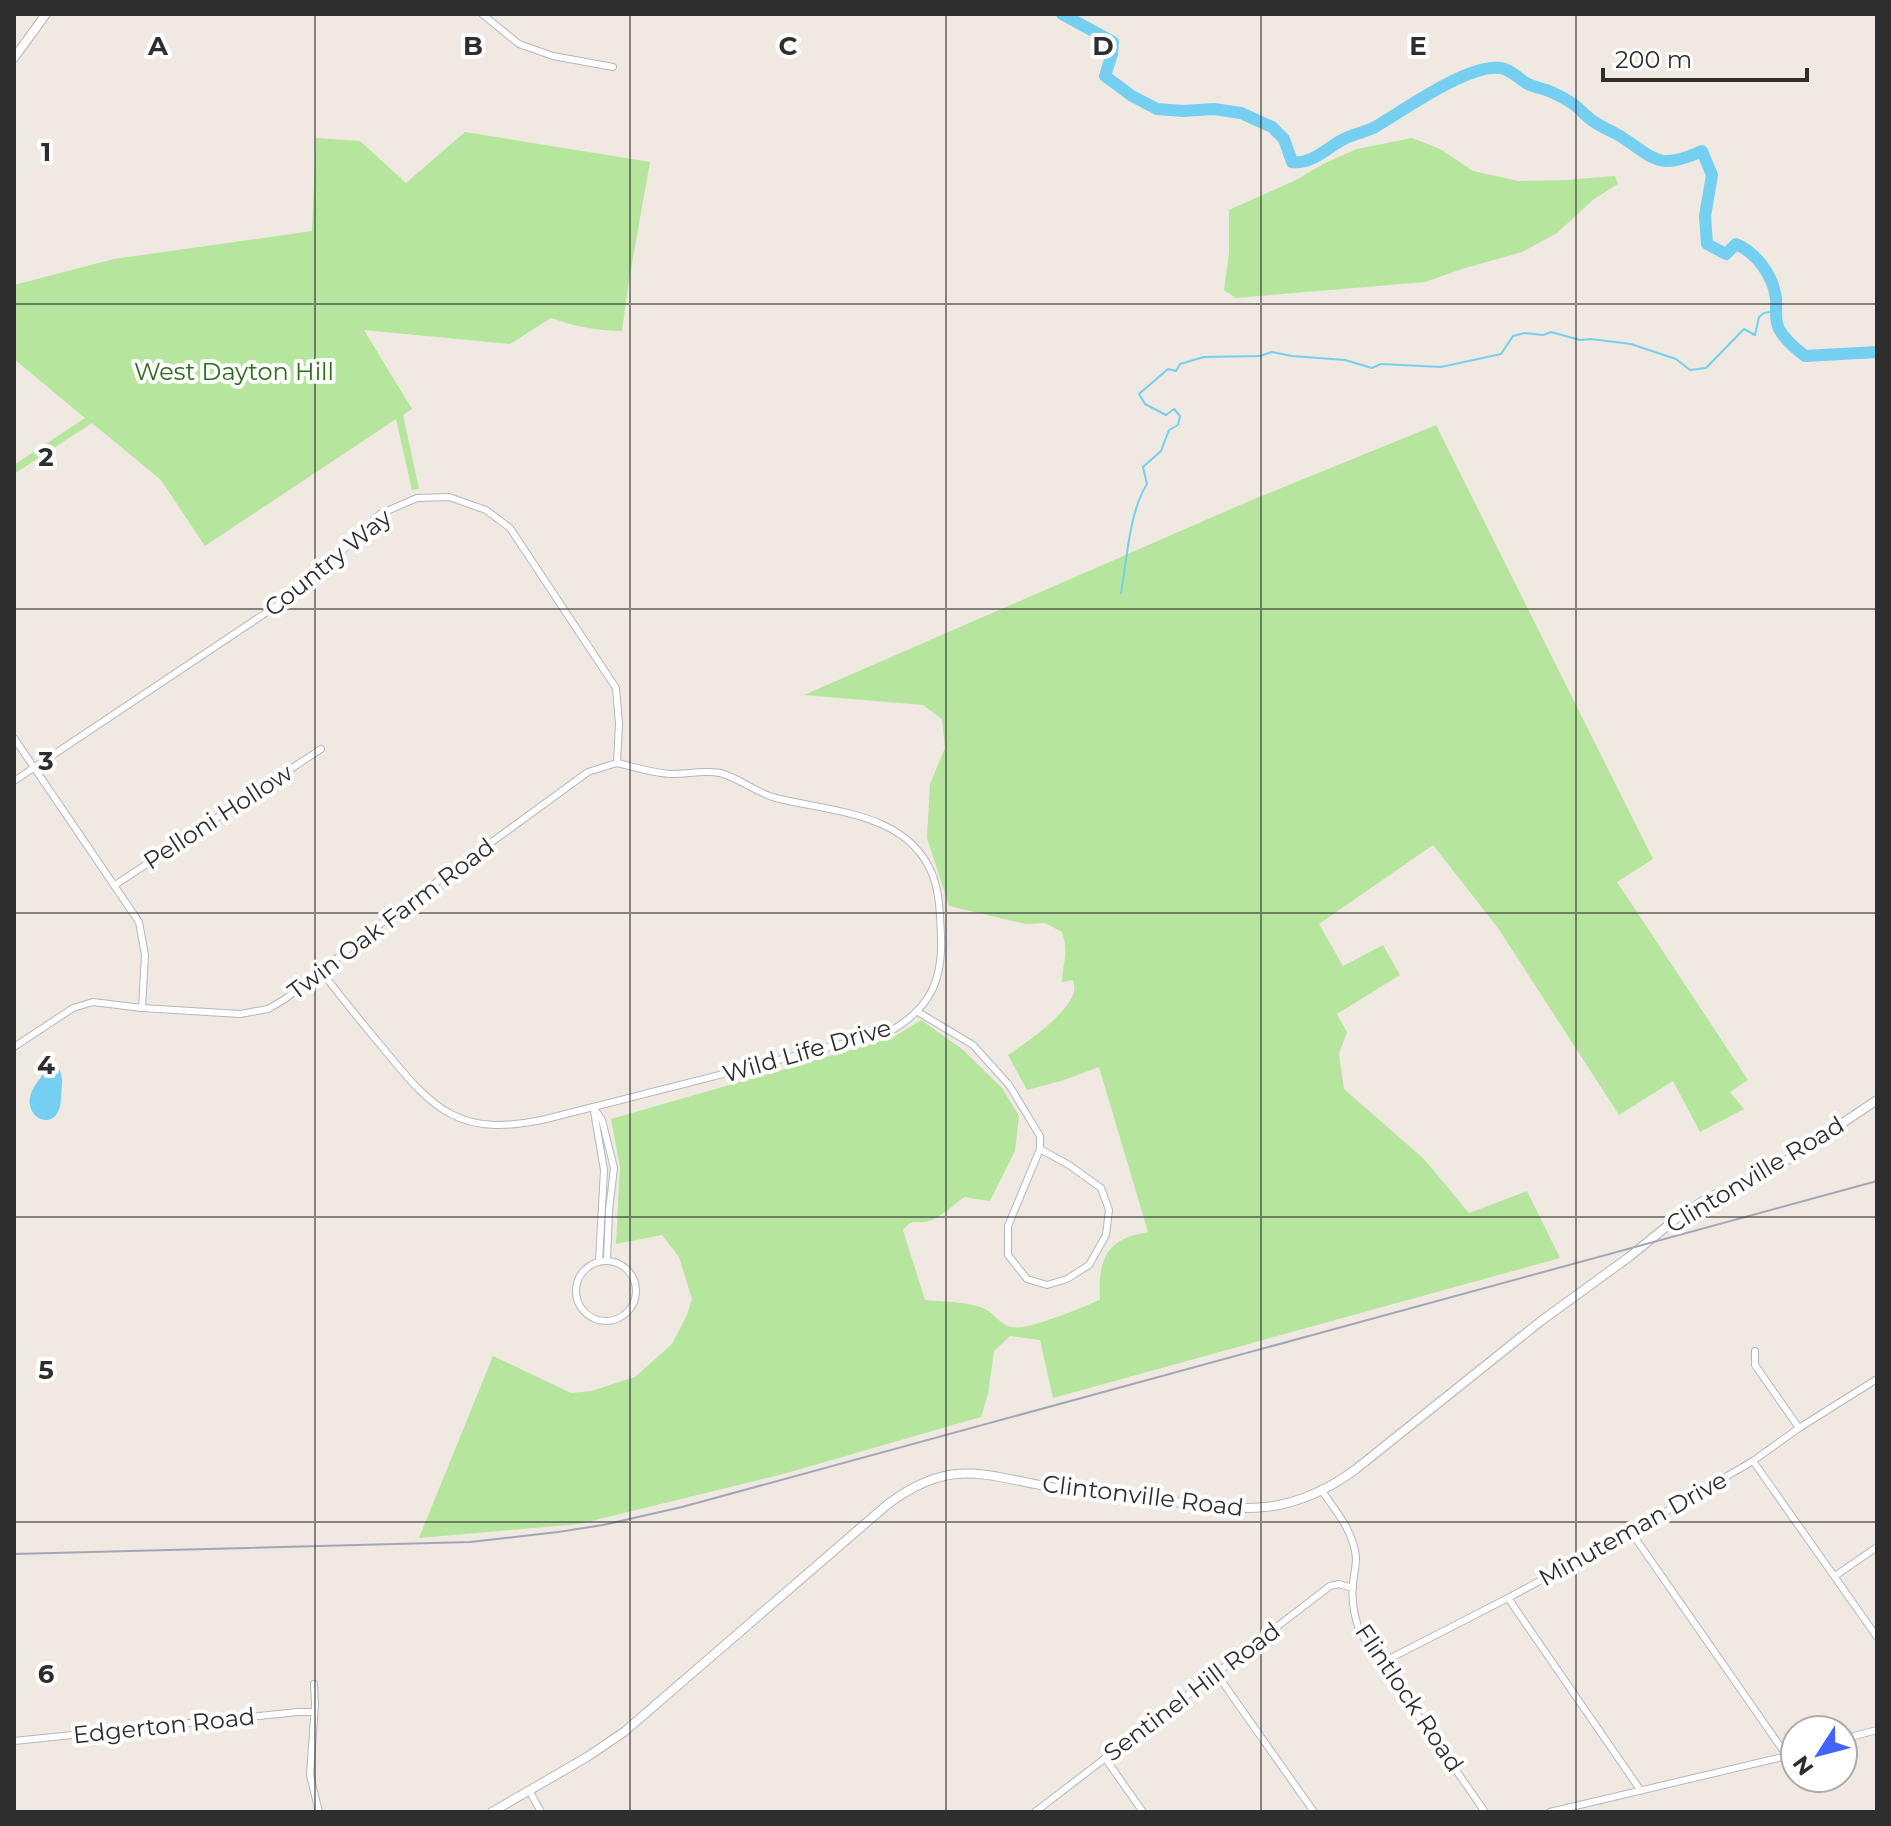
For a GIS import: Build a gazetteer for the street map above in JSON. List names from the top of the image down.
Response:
{
  "streets": {
    "street": [
      "Country Way",
      "Pelloni Hollow",
      "Twin Oak Farm Road",
      "Wild Life Drive",
      "Clintonville Road",
      "Minuteman Drive",
      "Sentinel Hill Road",
      "Flintlock Road",
      "Edgerton Road"
    ]
  },
  "crossings": [
    ["Country Way", "Twin Oak Farm Road"],
    ["Country Way", "Wild Life Drive"],
    ["Twin Oak Farm Road", "Wild Life Drive"],
    ["Clintonville Road", "Flintlock Road"],
    ["Minuteman Drive", "Flintlock Road"],
    ["Sentinel Hill Road", "Flintlock Road"]
  ],
  "parks": ["West Dayton Hill"],
  "scale_bar": "200 m",
  "north": "bottom left",
  "grid": {
    "columns": [
      "A",
      "B",
      "C",
      "D",
      "E"
    ],
    "rows": [
      "1",
      "2",
      "3",
      "4",
      "5",
      "6"
    ]
  }
}
